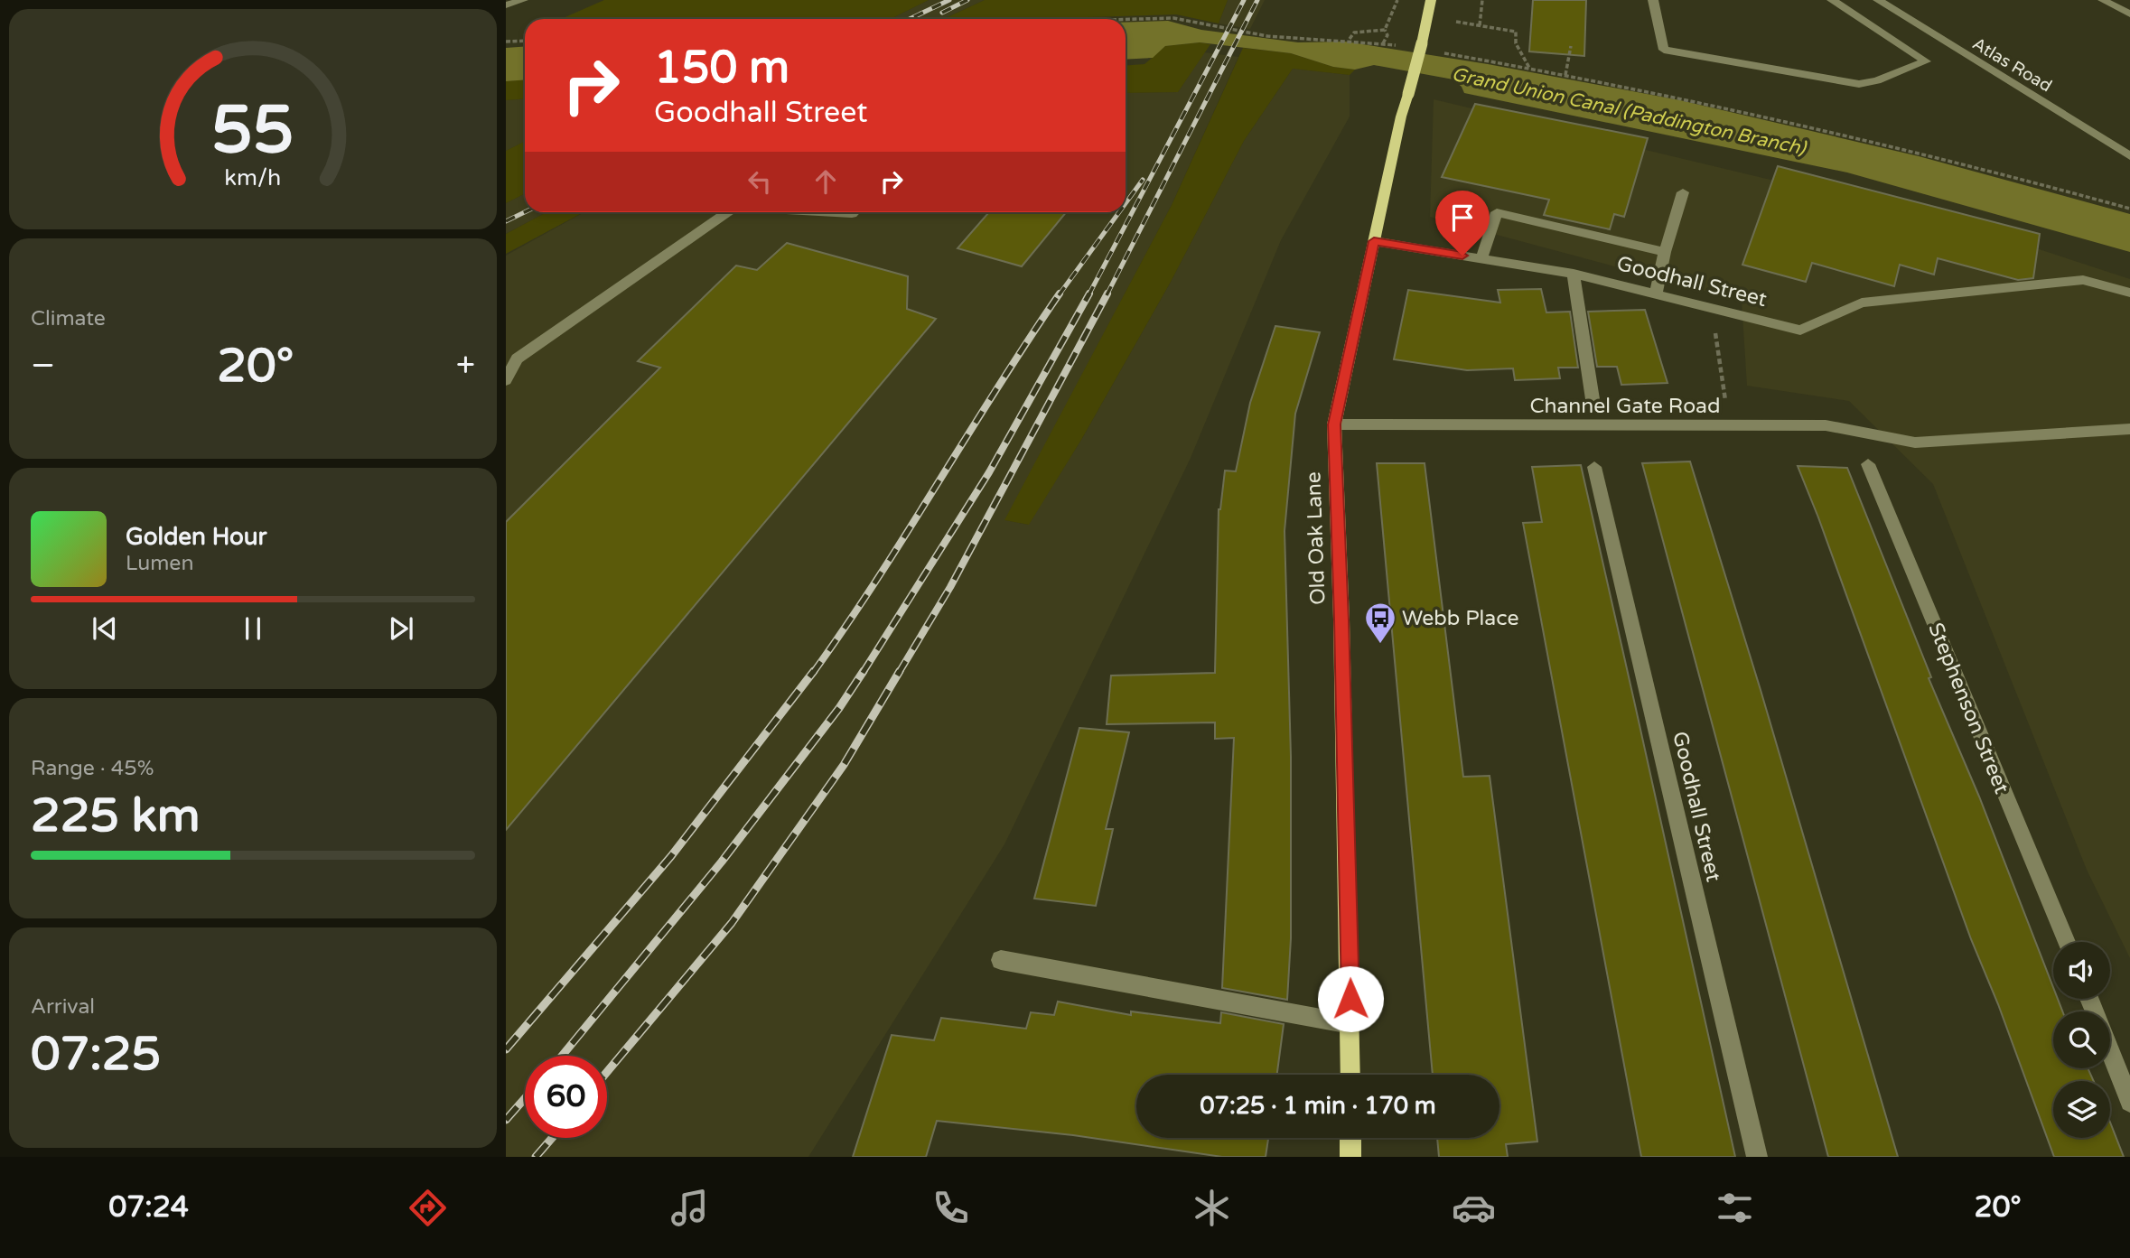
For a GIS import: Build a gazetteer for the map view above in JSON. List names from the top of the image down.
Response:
{
  "streets": {
    "main road": ["Old Oak Lane"],
    "street": [
      "Atlas Road",
      "Goodhall Street",
      "Channel Gate Road",
      "Stephenson Street"
    ]
  },
  "crossings": [
    ["Goodhall Street", "Old Oak Lane"],
    ["Channel Gate Road", "Old Oak Lane"]
  ],
  "water": ["Grand Union Canal (Paddington Branch)"],
  "places": {
    "bus stop": ["Webb Place"]
  },
  "page": {
    "turn": ["150 m", "Goodhall Street"],
    "tile": [
      "Climate",
      ["Range · 45%", "225 km"],
      ["Arrival", "07:25"]
    ],
    "heat": ["−", "20°", "+"],
    "song": ["Golden Hour", "Lumen"],
    "limit": "60",
    "trip": "07:25 · 1 min · 170 m",
    "tabs": ["07:24", "20°"],
    "gauge": ["55", "km/h"]
  }
}
